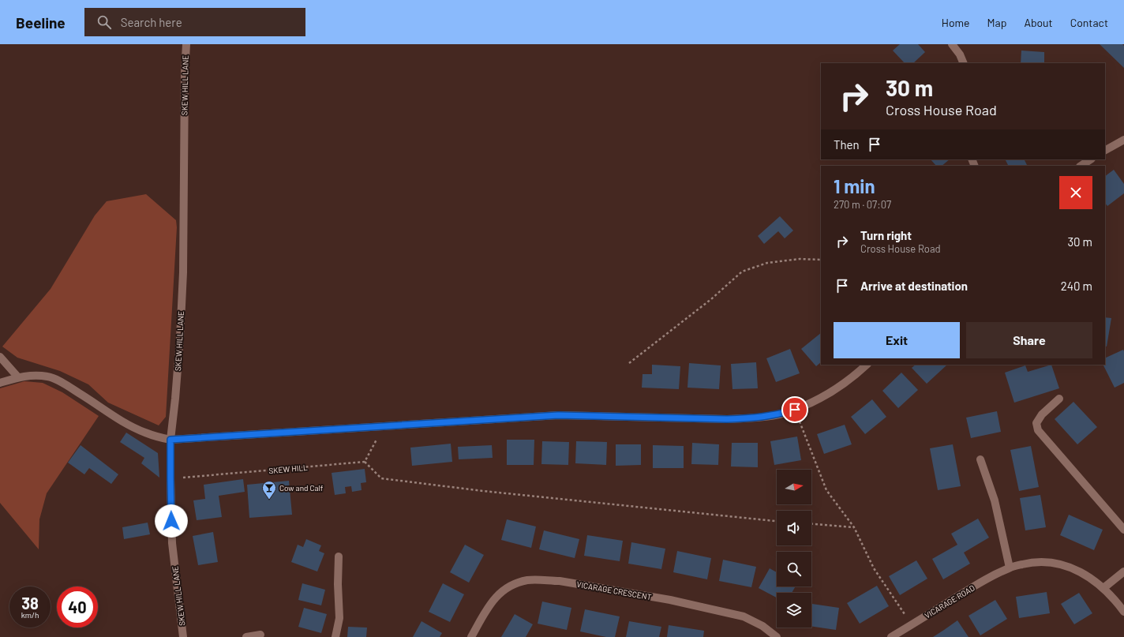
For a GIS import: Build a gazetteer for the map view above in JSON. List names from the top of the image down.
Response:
{
  "streets": {
    "street": ["SKEW HILL LANE", "VICARAGE CRESCENT", "VICARAGE ROAD"],
    "path": ["SKEW HILL"]
  },
  "crossings": [
    ["SKEW HILL LANE", "SKEW HILL"]
  ],
  "places": {
    "bar": ["Cow and Calf"]
  },
  "north": "right",
  "page": {
    "header": "Beeline",
    "search": "Search here",
    "nav": [
      "Home",
      "Map",
      "About",
      "Contact"
    ],
    "turn": ["30 m", "Cross House Road"],
    "then": "Then",
    "heading": ["1 min", "270 m · 07:07"],
    "list": [
      {
        "name": "Turn right",
        "note": "Cross House Road",
        "value": "30 m"
      },
      {
        "name": "Arrive at destination",
        "value": "240 m"
      }
    ],
    "buttons": ["Exit", "Share"],
    "speed": "38 km/h",
    "limit": "40"
  }
}
